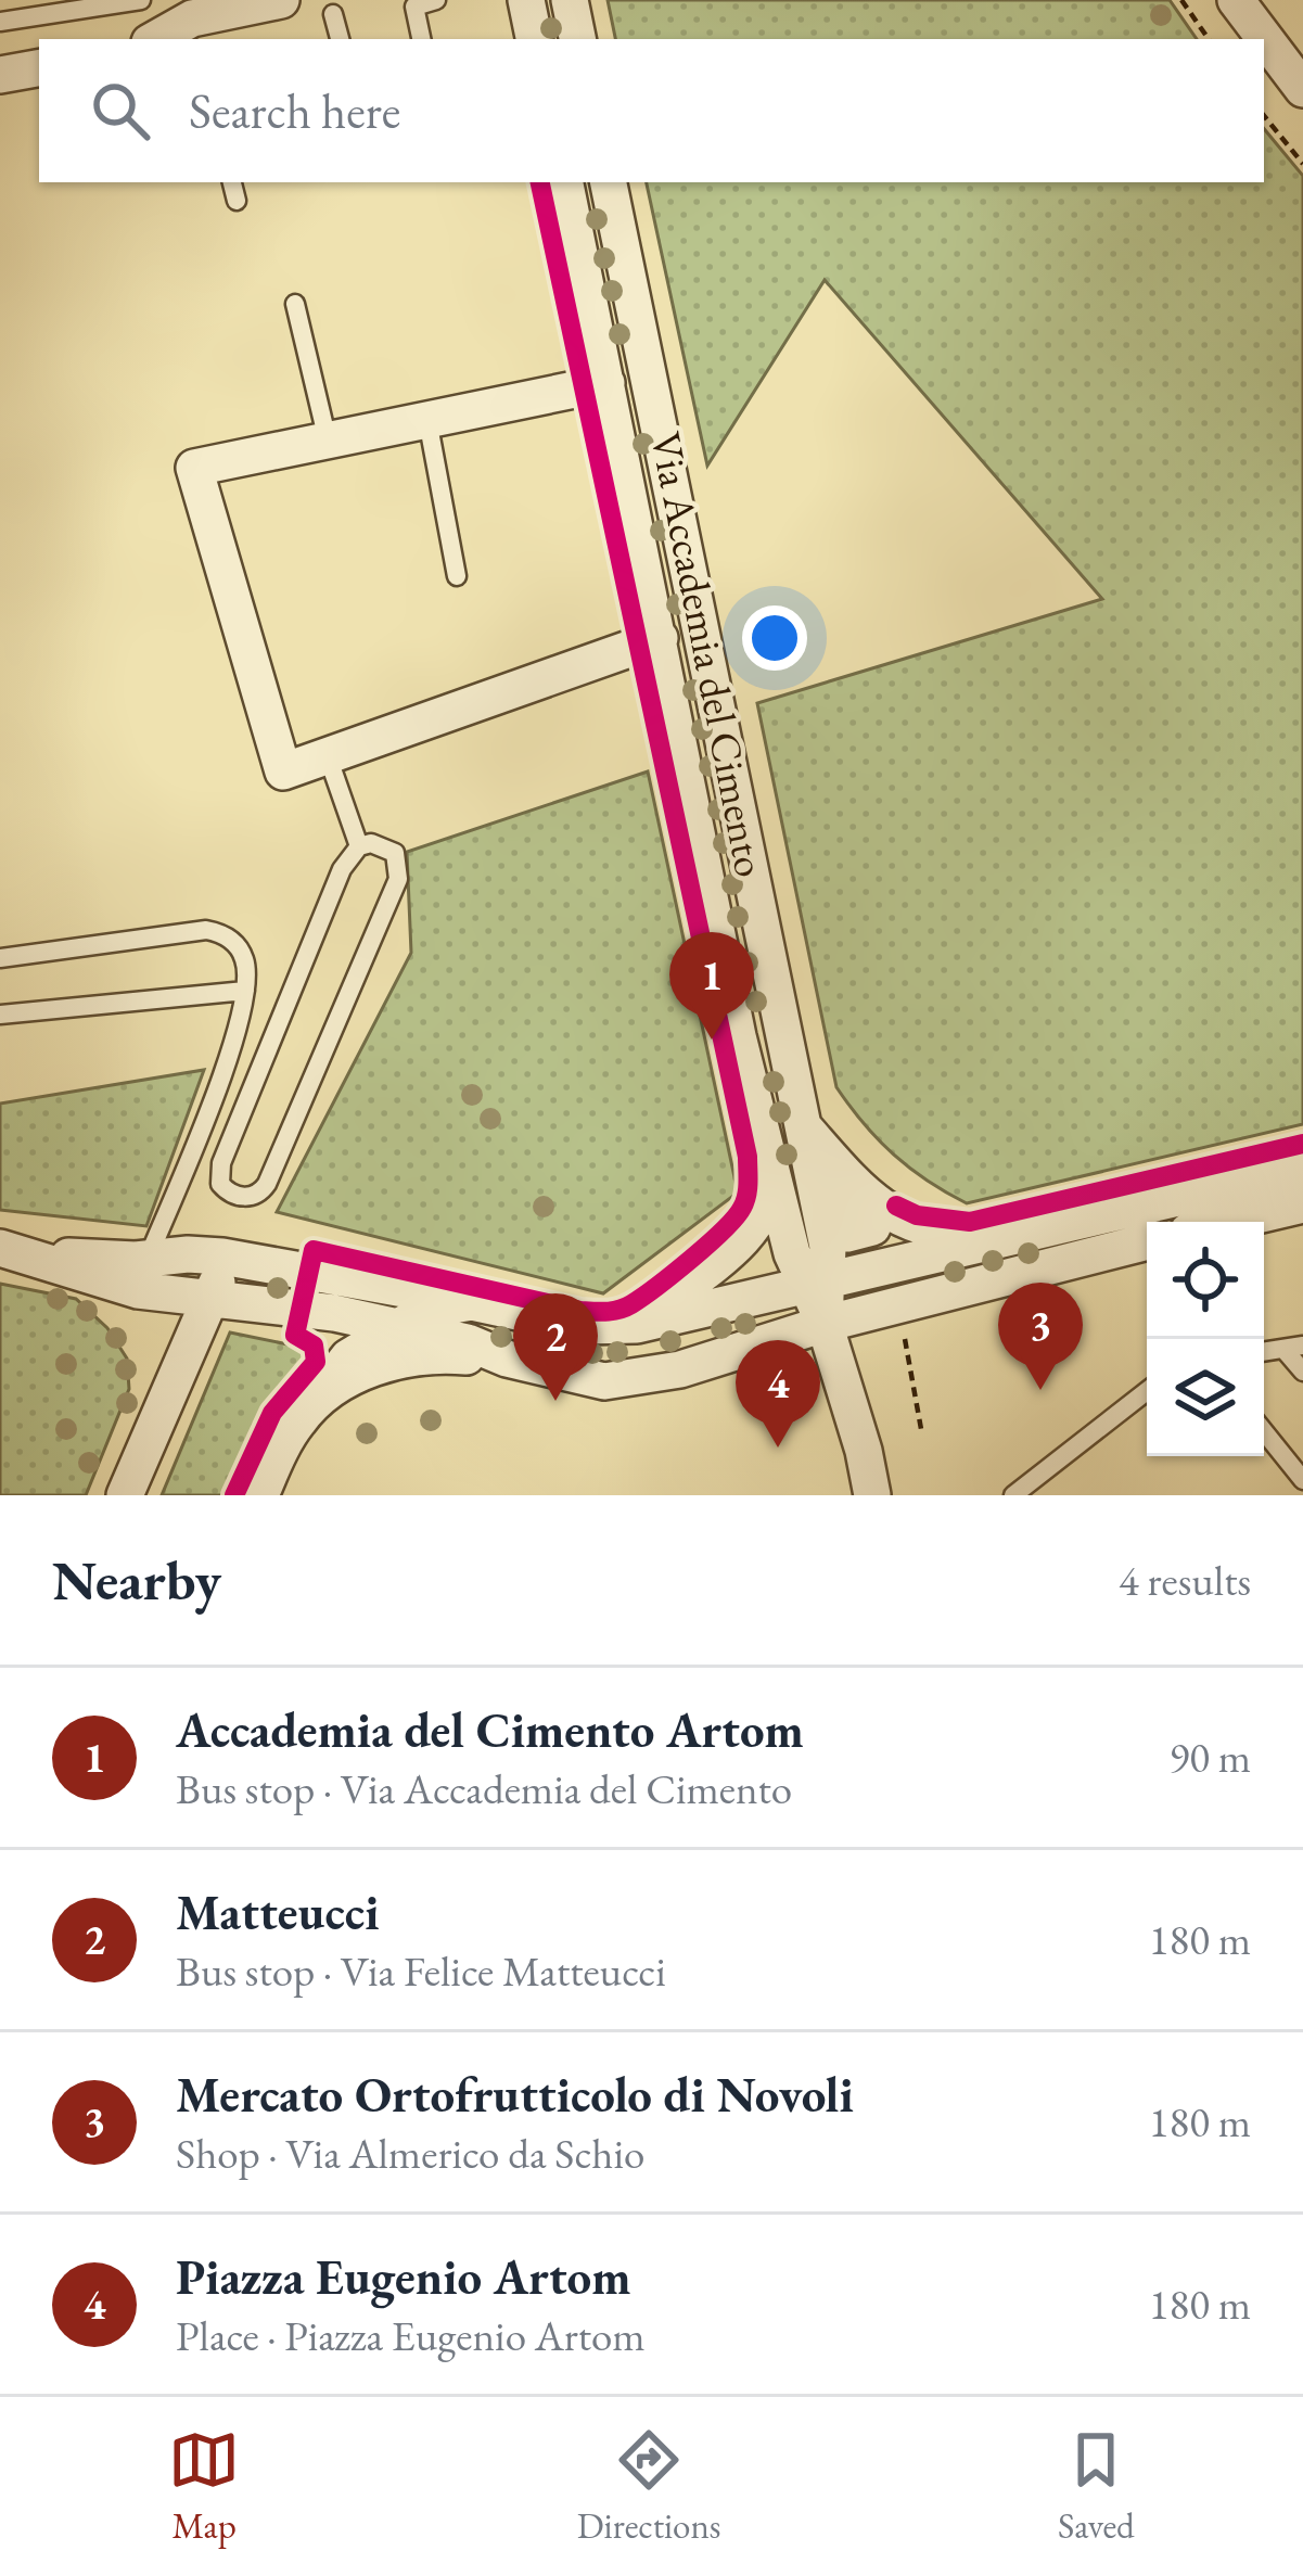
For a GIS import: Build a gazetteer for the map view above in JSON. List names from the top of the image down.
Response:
{
  "streets": {
    "street": ["Via Accademia del Cimento"]
  },
  "page": {
    "search": "Search here",
    "pins": [
      "1",
      "3",
      "2",
      "4"
    ],
    "heading": ["Nearby", "4 results"],
    "list": [
      {
        "mark": "1",
        "name": "Accademia del Cimento Artom",
        "note": "Bus stop · Via Accademia del Cimento",
        "value": "90 m"
      },
      {
        "mark": "2",
        "name": "Matteucci",
        "note": "Bus stop · Via Felice Matteucci",
        "value": "180 m"
      },
      {
        "mark": "3",
        "name": "Mercato Ortofrutticolo di Novoli",
        "note": "Shop · Via Almerico da Schio",
        "value": "180 m"
      },
      {
        "mark": "4",
        "name": "Piazza Eugenio Artom",
        "note": "Place · Piazza Eugenio Artom",
        "value": "180 m"
      }
    ],
    "nav": ["Map", "Directions", "Saved"]
  }
}
